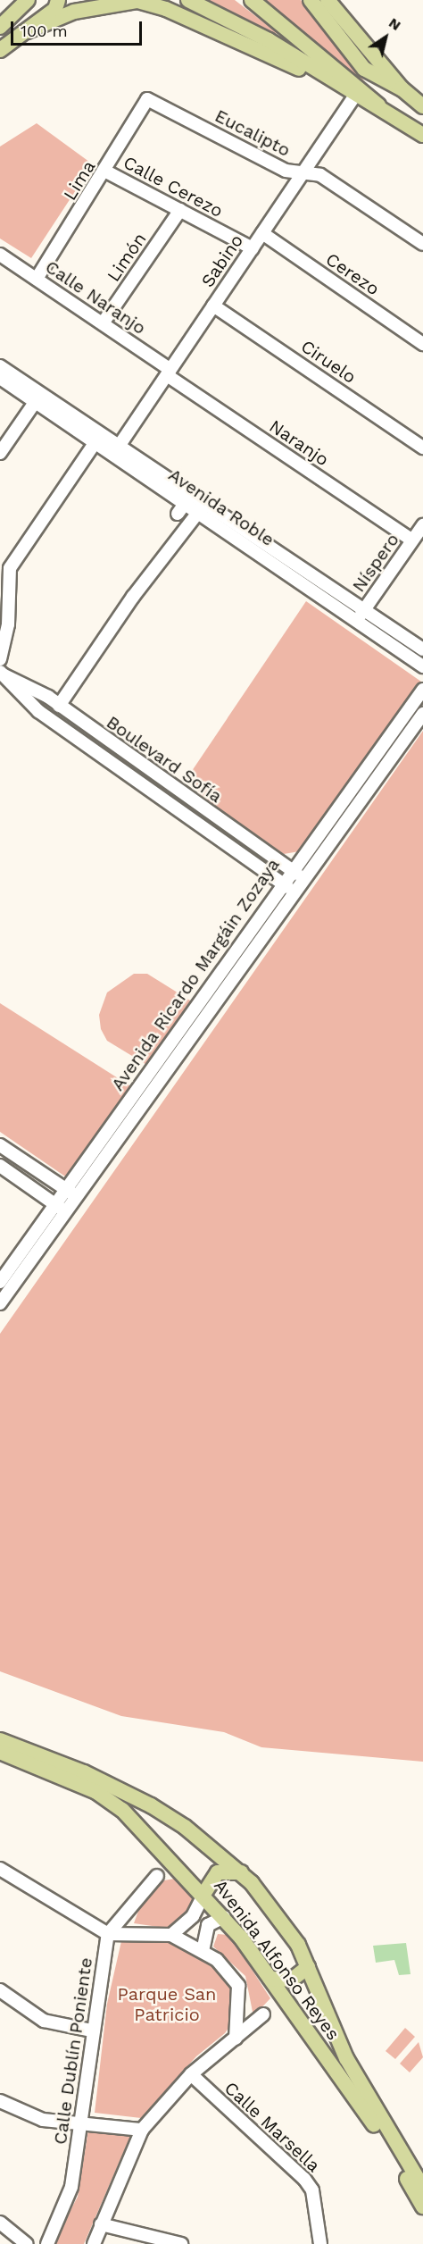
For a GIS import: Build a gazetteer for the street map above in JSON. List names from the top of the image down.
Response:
{
  "streets": {
    "main road": ["Avenida Alfonso Reyes"],
    "street": [
      "Eucalipto",
      "Lima",
      "Calle Cerezo",
      "Limón",
      "Sabino",
      "Cerezo",
      "Calle Naranjo",
      "Ciruelo",
      "Naranjo",
      "Avenida Roble",
      "Níspero",
      "Boulevard Sofía",
      "Avenida Ricardo Margáin Zozaya",
      "Calle Dublín Poniente",
      "Calle Marsella"
    ]
  },
  "crossings": [
    ["Eucalipto", "Lima"],
    ["Eucalipto", "Sabino"],
    ["Lima", "Calle Cerezo"],
    ["Lima", "Calle Naranjo"],
    ["Calle Cerezo", "Limón"],
    ["Calle Cerezo", "Sabino"],
    ["Limón", "Calle Naranjo"],
    ["Sabino", "Cerezo"],
    ["Sabino", "Calle Naranjo"],
    ["Sabino", "Ciruelo"],
    ["Sabino", "Naranjo"],
    ["Sabino", "Avenida Roble"],
    ["Calle Naranjo", "Naranjo"],
    ["Naranjo", "Níspero"],
    ["Avenida Roble", "Níspero"],
    ["Boulevard Sofía", "Avenida Ricardo Margáin Zozaya"]
  ],
  "parks": ["Parque San Patricio"],
  "scale_bar": "100 m",
  "north": "top right"
}
